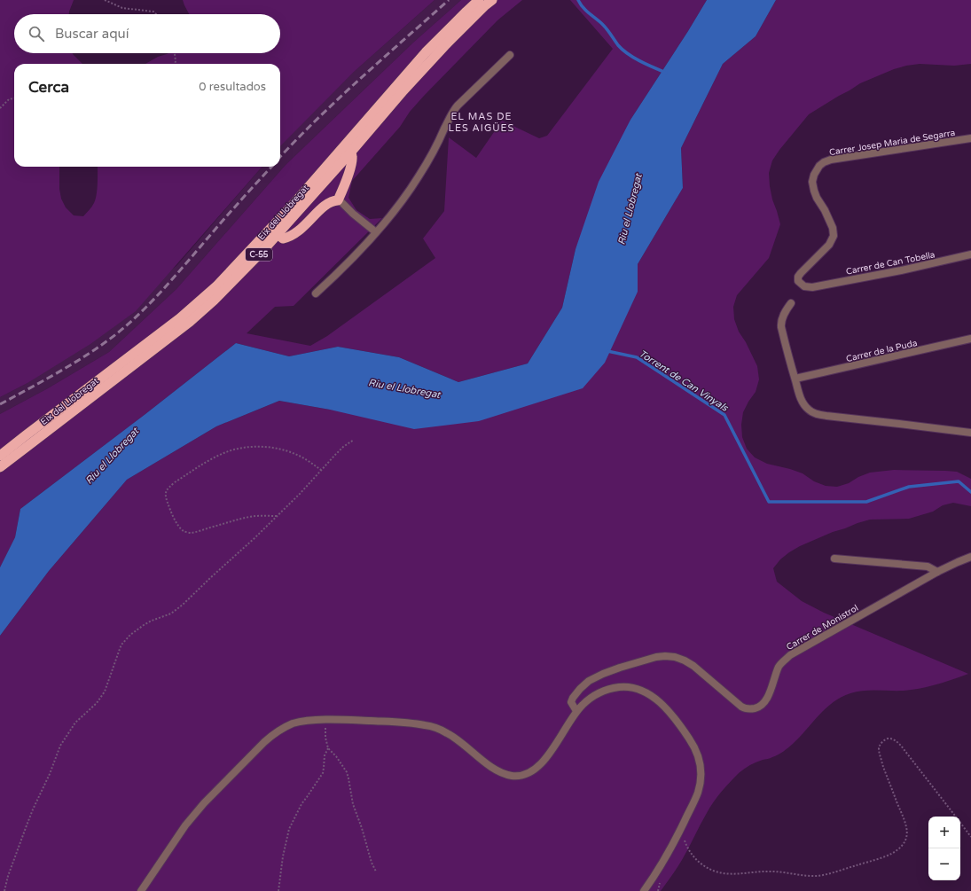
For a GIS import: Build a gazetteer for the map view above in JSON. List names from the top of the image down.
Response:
{
  "streets": {
    "highway": ["Eix del Llobregat", "C-55"],
    "street": [
      "Carrer Josep Maria de Segarra",
      "Carrer de Can Tobella",
      "Carrer de la Puda",
      "Carrer de Monistrol"
    ]
  },
  "crossings": [
    ["Carrer Josep Maria de Segarra", "Carrer de Can Tobella"]
  ],
  "districts": ["EL MAS DE LES AIGÜES"],
  "water": ["Riu el Llobregat", "Torrent de Can Vinyals"],
  "page": {
    "search": "Buscar aquí",
    "heading": ["Cerca", "0 resultados"],
    "map_buttons": ["+", "−"]
  }
}
